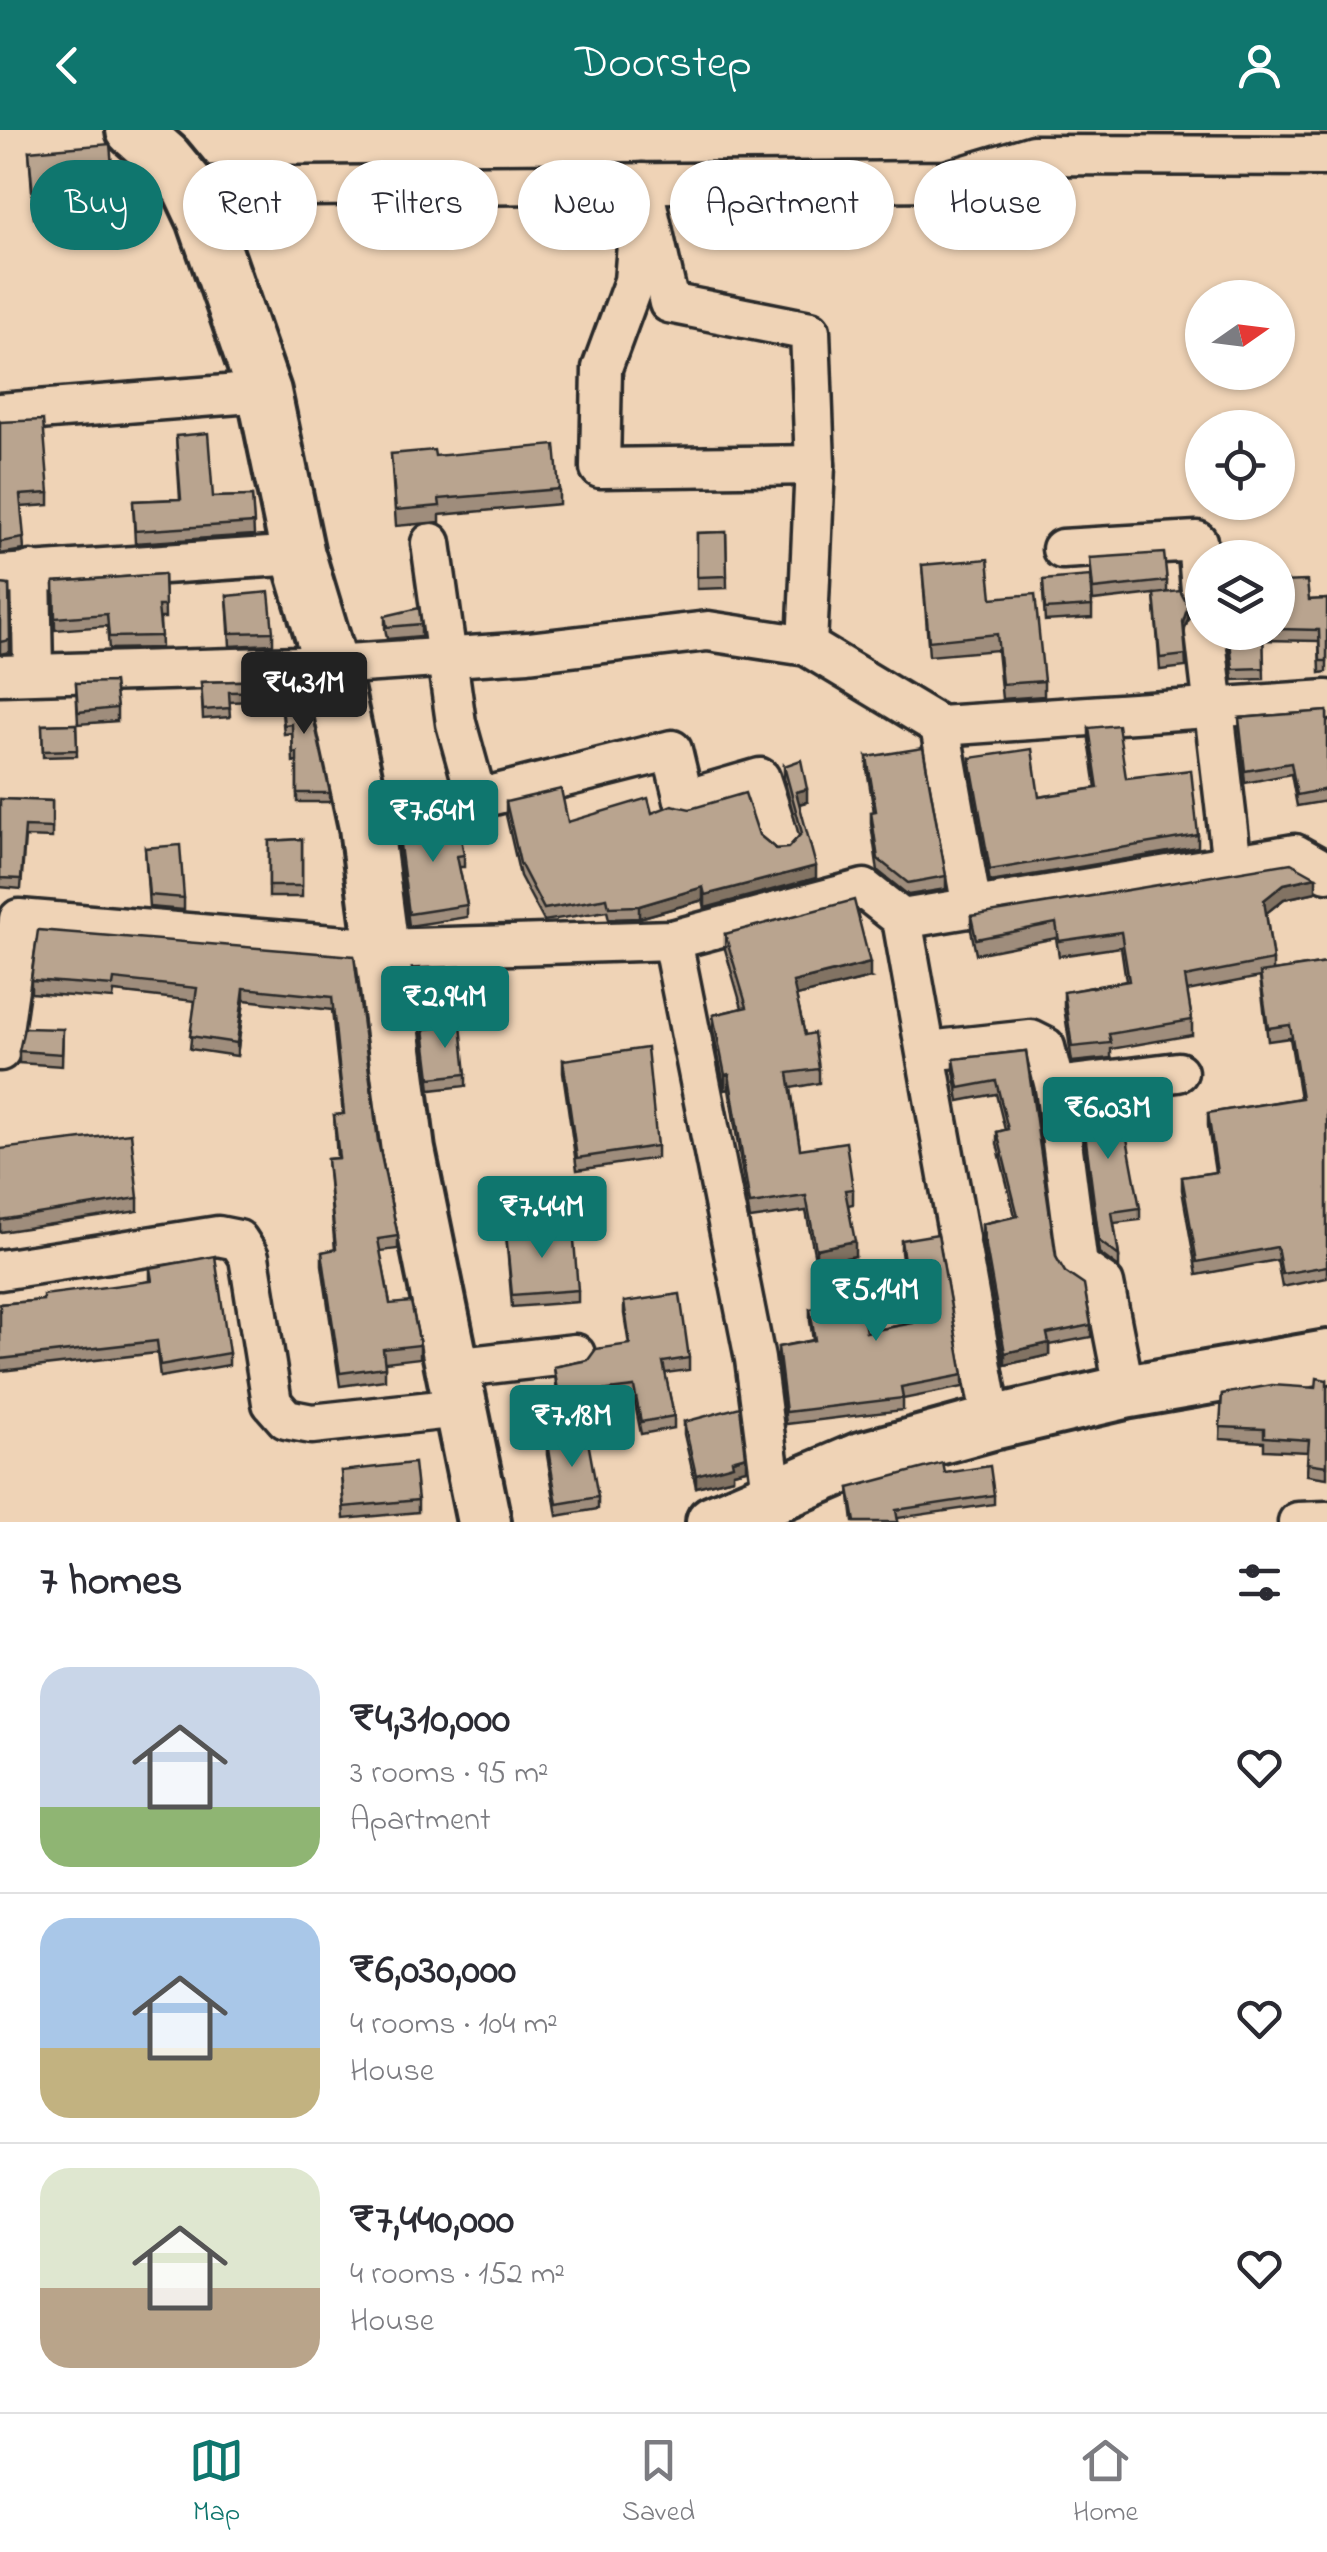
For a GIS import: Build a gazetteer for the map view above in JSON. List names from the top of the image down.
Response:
{
  "north": "right",
  "page": {
    "header": "Doorstep",
    "chip": [
      "Buy",
      "Rent",
      "Filters",
      "New",
      "Apartment",
      "House"
    ],
    "price": [
      "₹4.31M",
      "₹7.64M",
      "₹2.94M",
      "₹6.03M",
      "₹7.44M",
      "₹5.14M",
      "₹7.18M"
    ],
    "heading": "7 homes",
    "list": [
      {
        "name": "₹4,310,000",
        "note": "3 rooms · 95 m² · Apartment"
      },
      {
        "name": "₹6,030,000",
        "note": "4 rooms · 104 m² · House"
      },
      {
        "name": "₹7,440,000",
        "note": "4 rooms · 152 m² · House"
      }
    ],
    "tabs": ["Map", "Saved", "Home"]
  }
}
